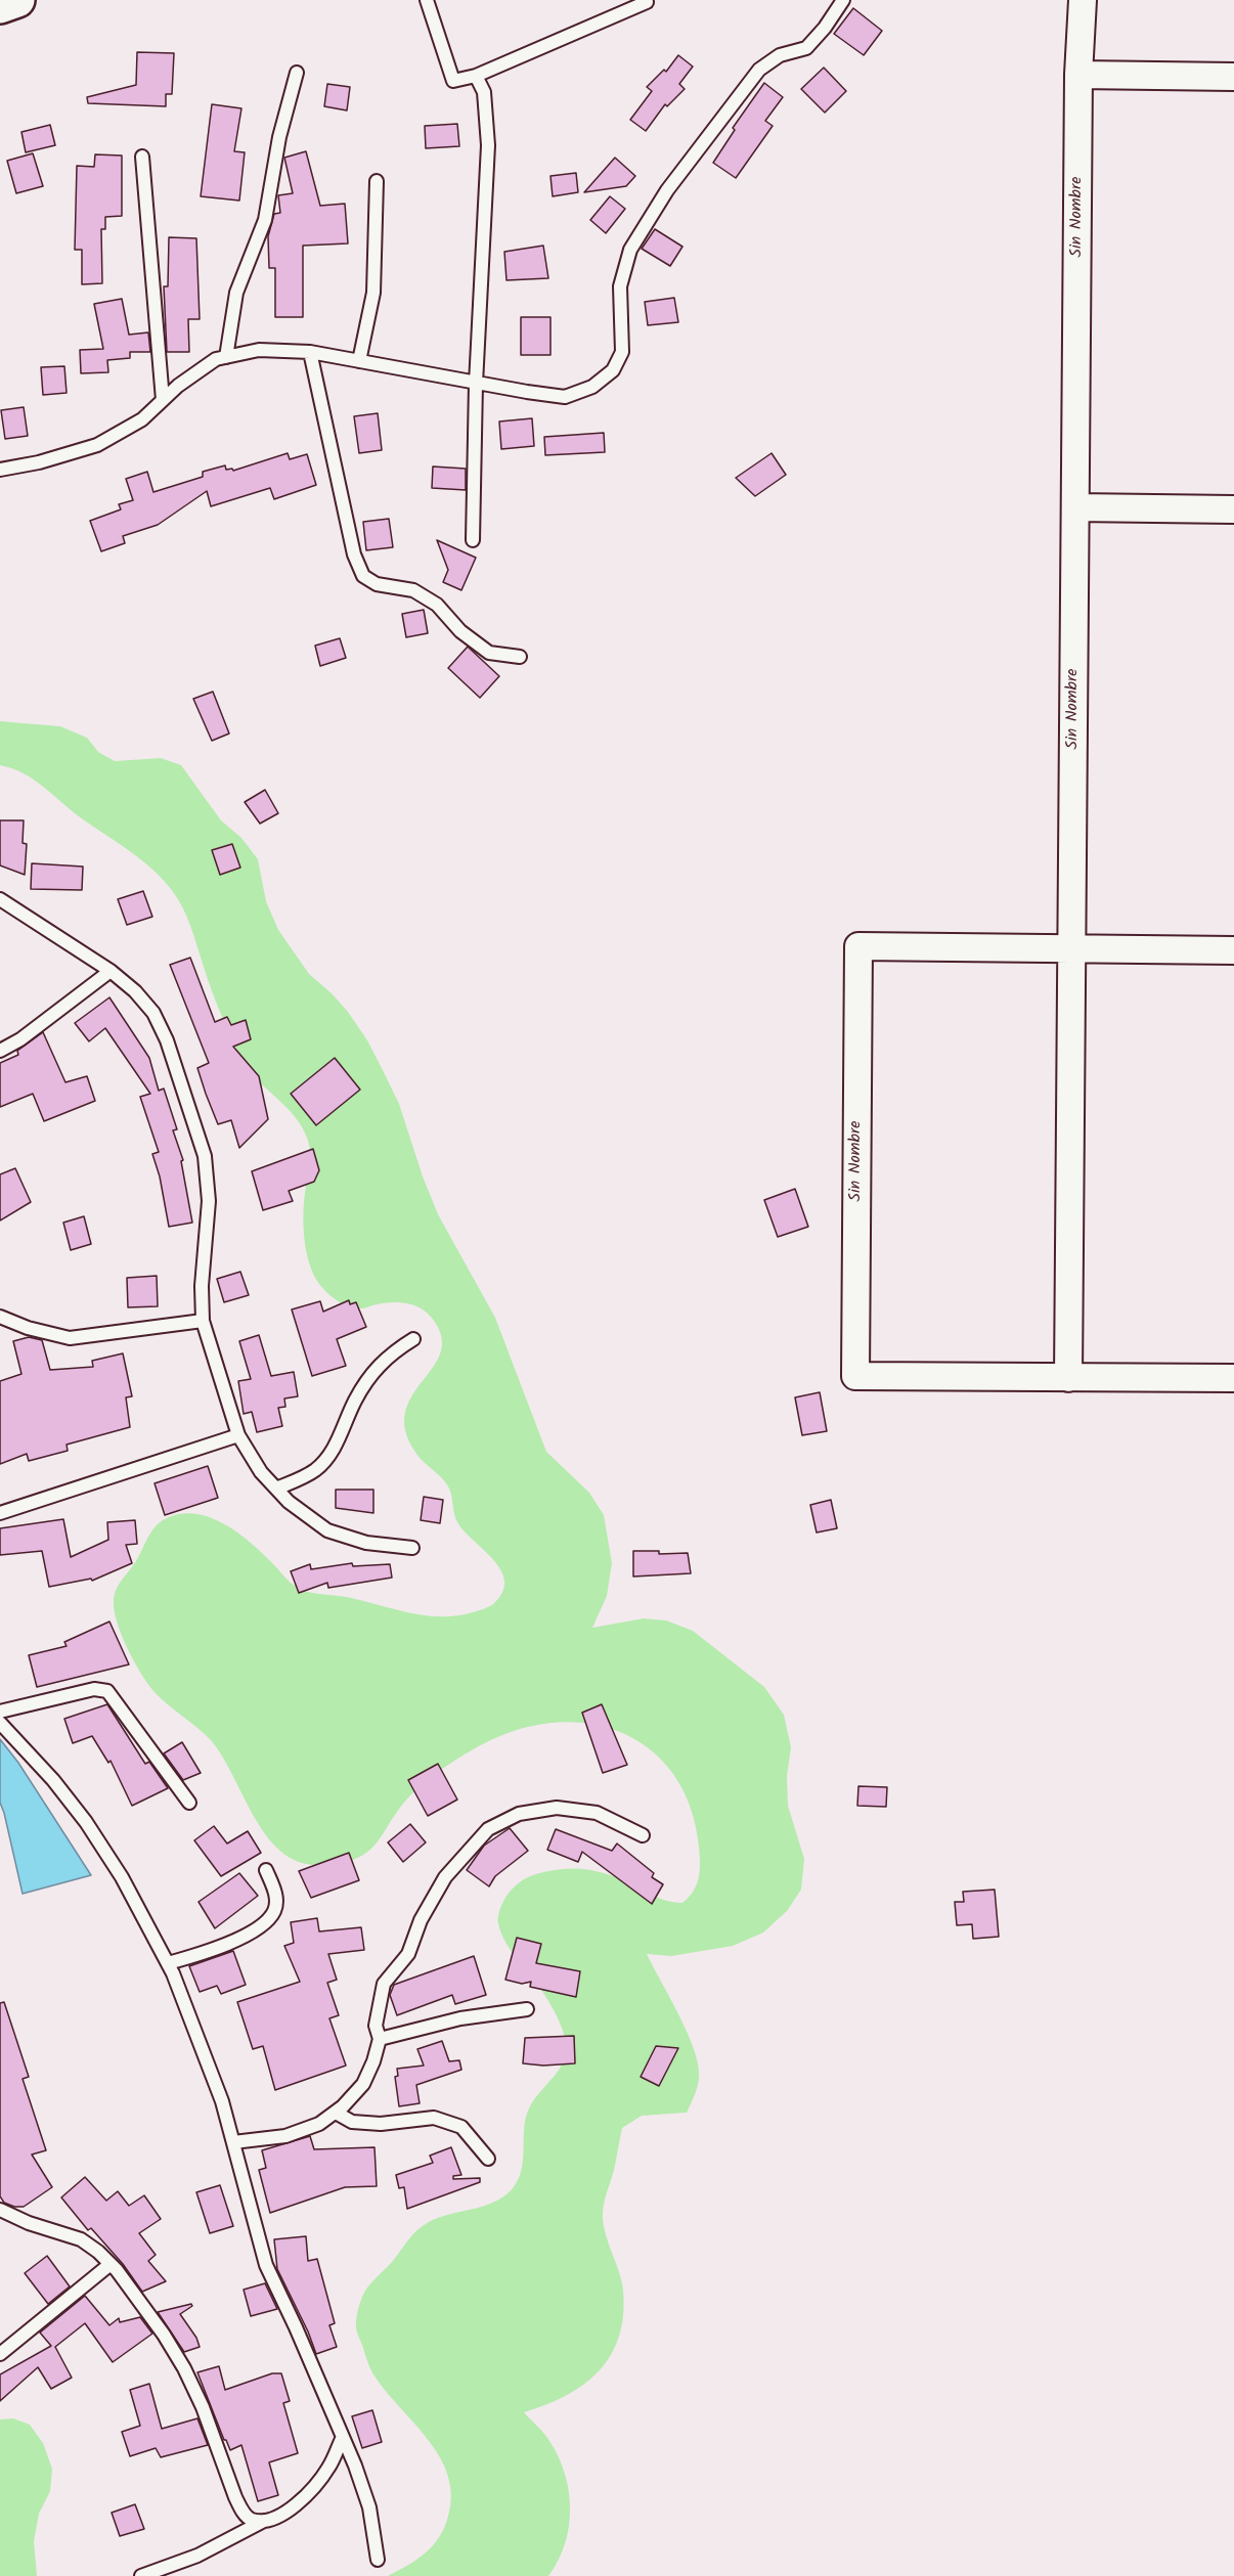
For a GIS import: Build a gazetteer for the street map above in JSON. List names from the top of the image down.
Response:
{
  "streets": {
    "street": ["Sin Nombre"]
  }
}
